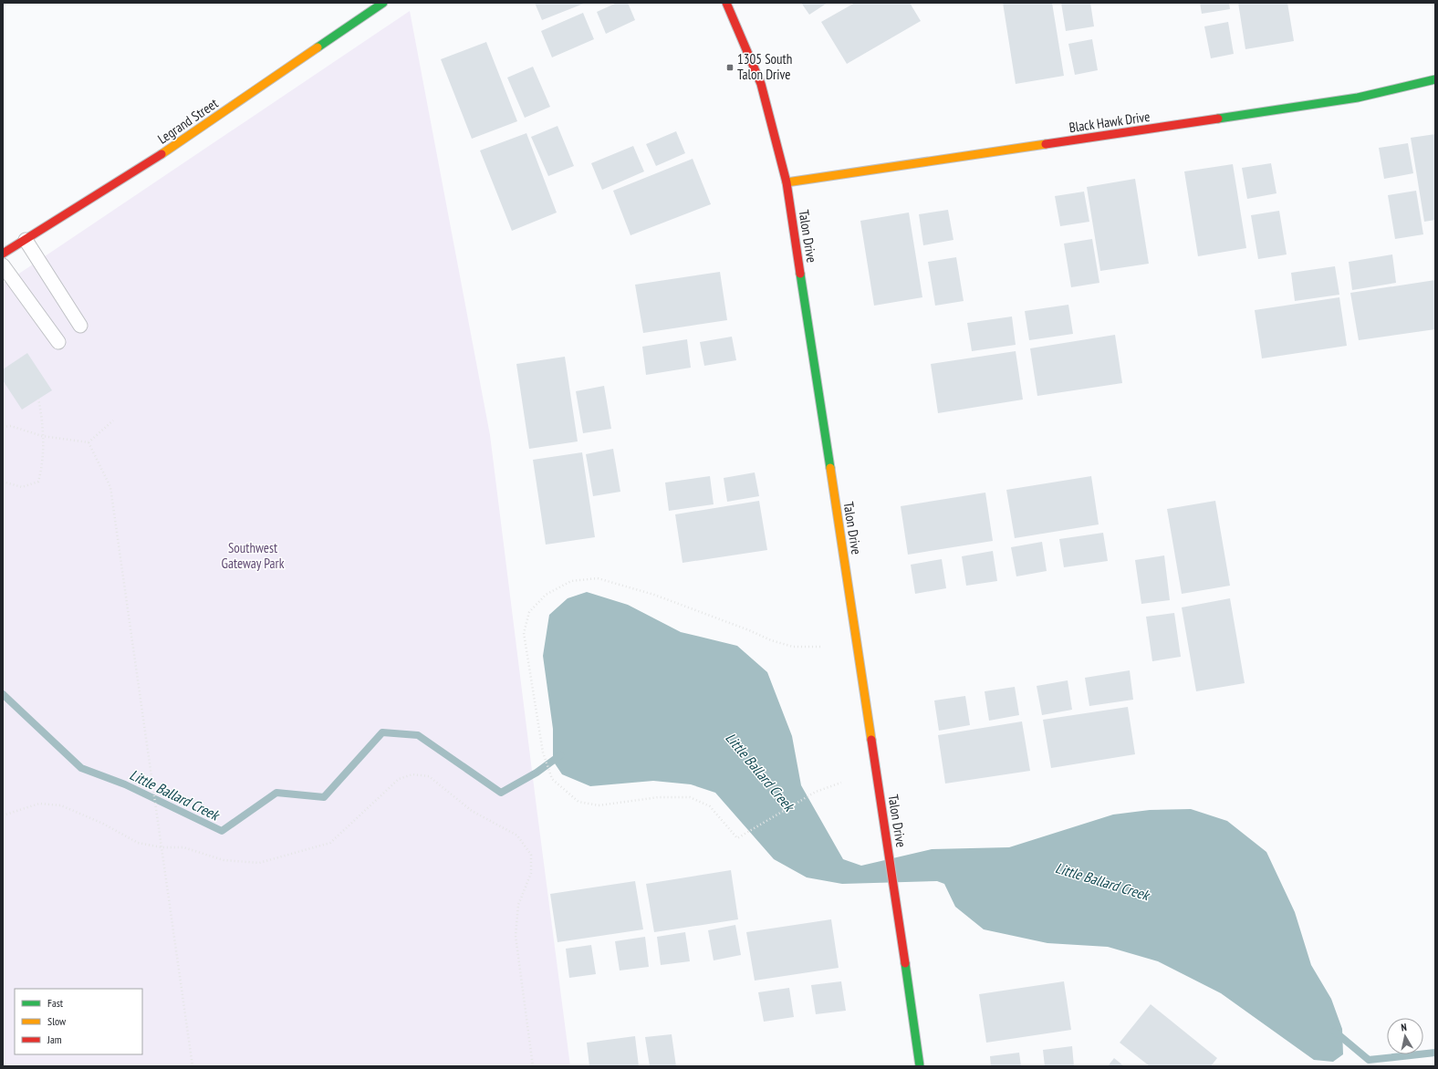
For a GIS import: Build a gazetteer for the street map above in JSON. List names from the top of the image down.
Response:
{
  "streets": {
    "street": ["Legrand Street", "Black Hawk Drive", "Talon Drive"]
  },
  "crossings": [
    ["Black Hawk Drive", "Talon Drive"]
  ],
  "water": ["Little Ballard Creek"],
  "parks": ["Southwest Gateway Park"],
  "places": {
    "transit": ["1305 South Talon Drive"]
  },
  "legend": ["Fast", "Slow", "Jam"],
  "north": "top"
}
